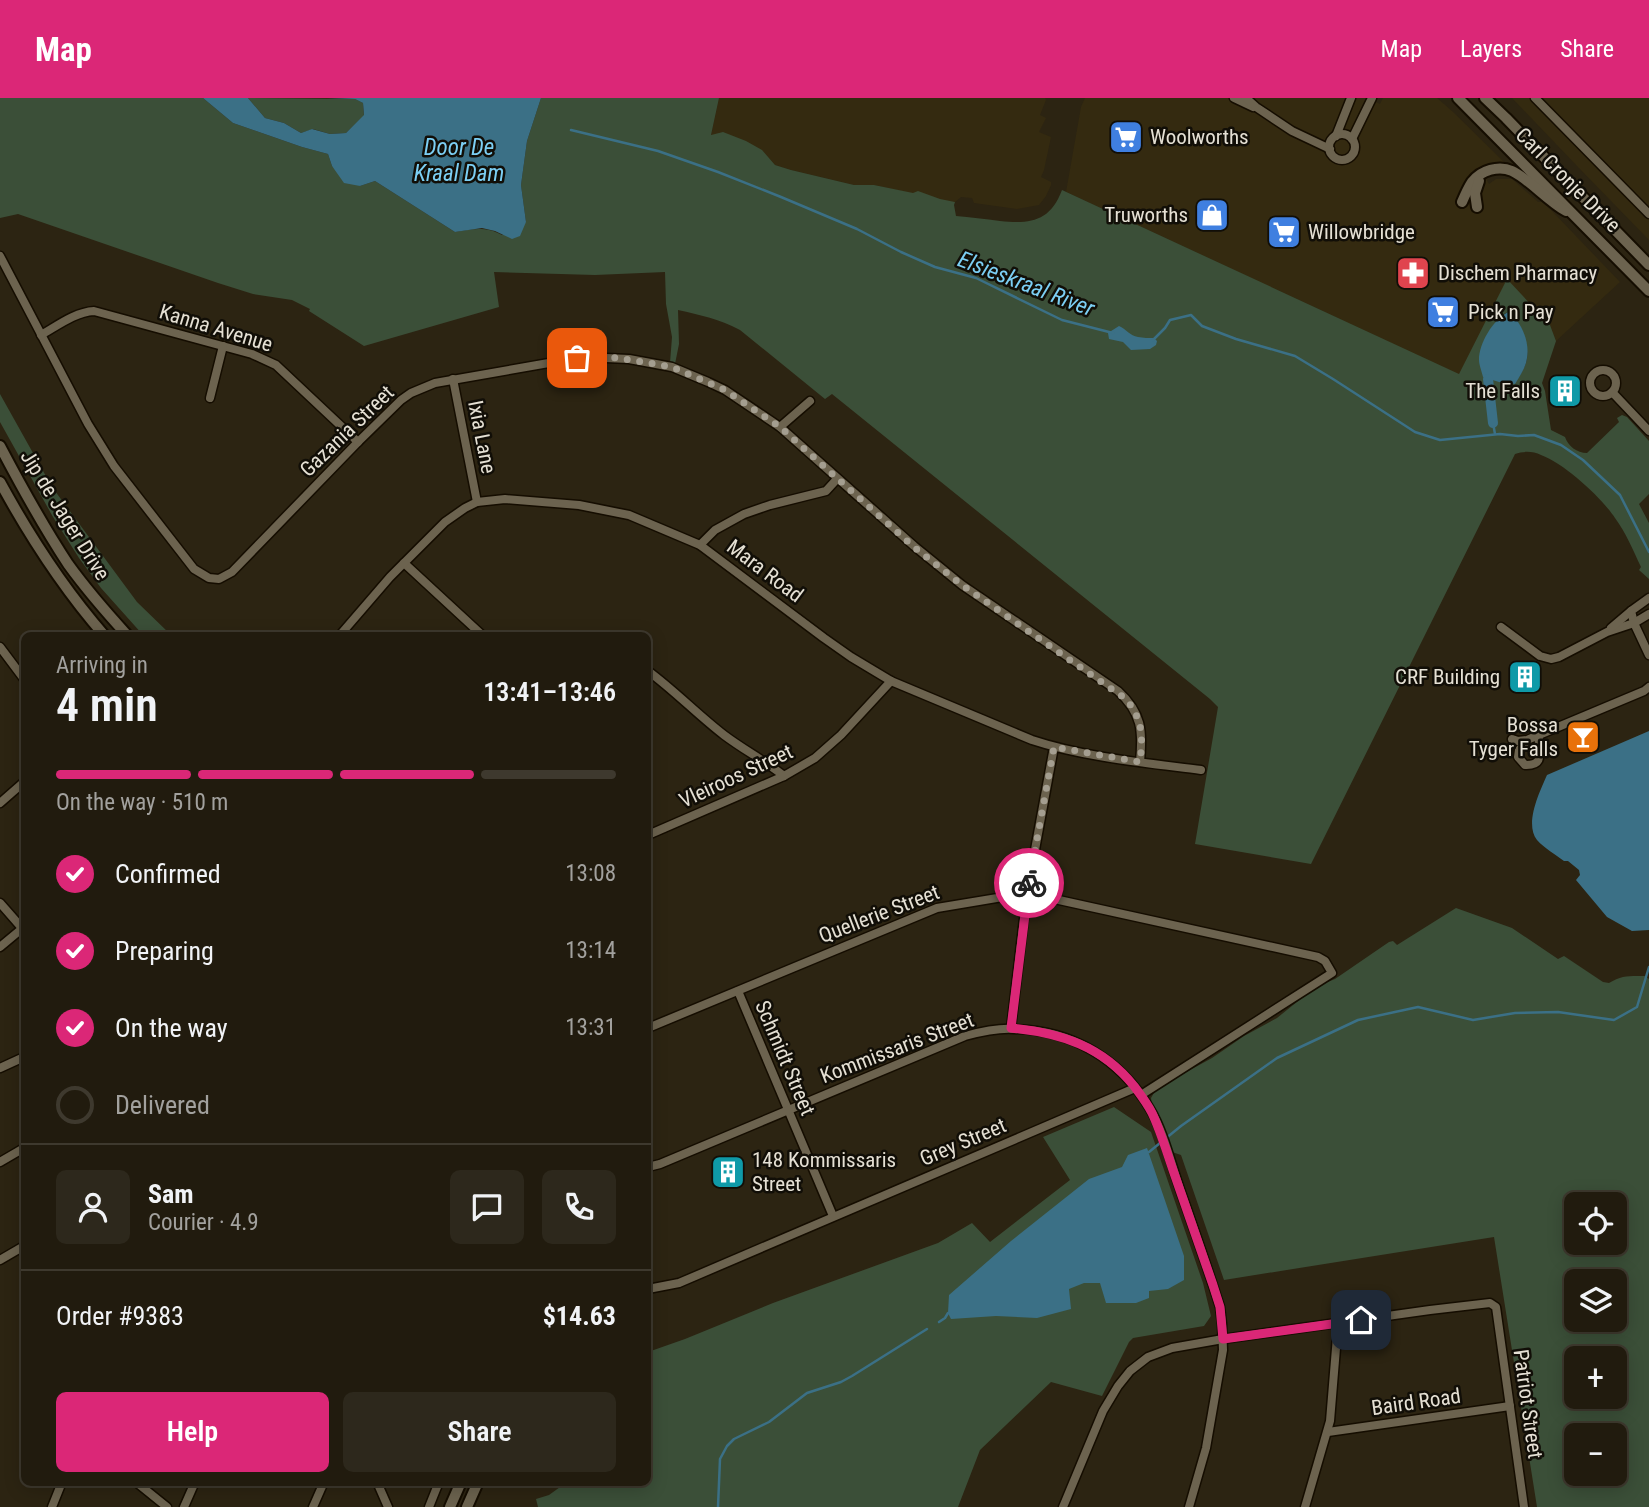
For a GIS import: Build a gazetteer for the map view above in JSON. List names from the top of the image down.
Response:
{
  "streets": {
    "main road": ["Carl Cronje Drive", "Jip de Jager Drive"],
    "street": [
      "Kanna Avenue",
      "Gazania Street",
      "Ixia Lane",
      "Mara Road",
      "Vleiroos Street",
      "Quellerie Street",
      "Kommissaris Street",
      "Schmidt Street",
      "Grey Street",
      "Baird Road",
      "Patriot Street"
    ]
  },
  "crossings": [
    ["Kanna Avenue", "Gazania Street"],
    ["Gazania Street", "Ixia Lane"],
    ["Gazania Street", "Mara Road"],
    ["Ixia Lane", "Mara Road"],
    ["Mara Road", "Vleiroos Street"],
    ["Quellerie Street", "Schmidt Street"],
    ["Quellerie Street", "Grey Street"],
    ["Kommissaris Street", "Schmidt Street"],
    ["Kommissaris Street", "Grey Street"],
    ["Schmidt Street", "Grey Street"],
    ["Baird Road", "Patriot Street"]
  ],
  "water": ["Door De Kraal Dam", "Elsieskraal River"],
  "places": {
    "supermarket": ["Woolworths", "Willowbridge", "Pick n Pay"],
    "shop": ["Truworths"],
    "pharmacy": ["Dischem Pharmacy"],
    "building": ["The Falls", "CRF Building", "148 Kommissaris Street"],
    "bar": ["Bossa Tyger Falls"]
  },
  "page": {
    "header": "Map",
    "nav": ["Map", "Layers", "Share"],
    "heading": ["4 min", "Arriving in", "13:41–13:46"],
    "panel": [
      "Sam",
      "Courier · 4.9",
      "Order #9383",
      "$14.63"
    ],
    "bar": "On the way · 510 m",
    "list": [
      ["Confirmed", "13:08"],
      ["Preparing", "13:14"],
      ["On the way", "13:31"],
      "Delivered"
    ],
    "map_buttons": ["+", "−"],
    "buttons": ["Help", "Share"]
  }
}
